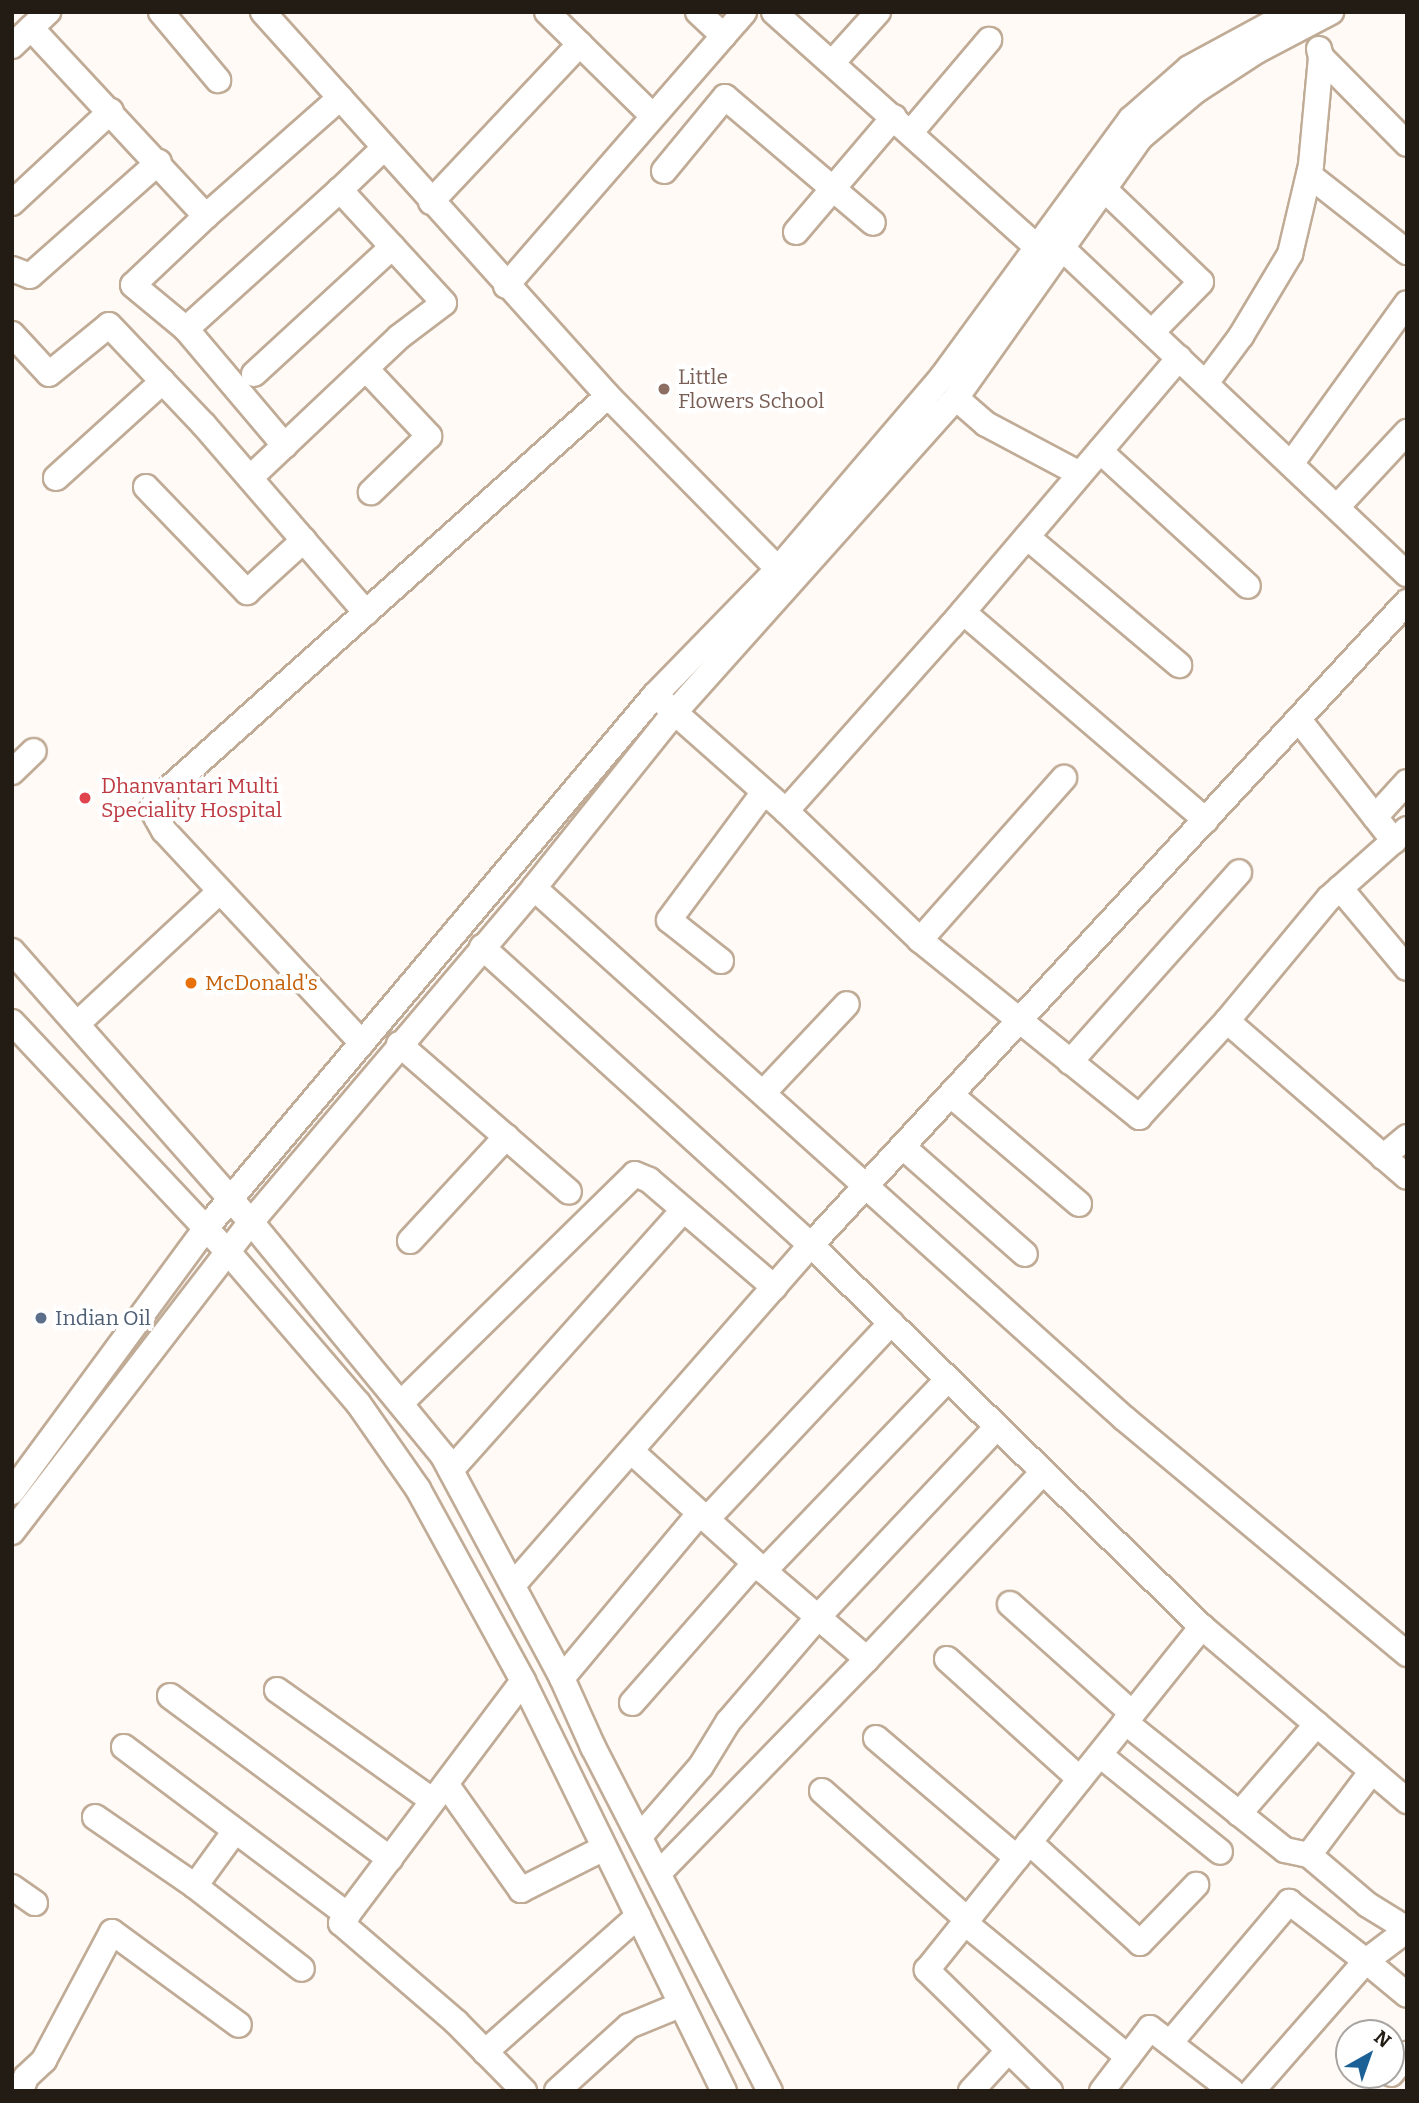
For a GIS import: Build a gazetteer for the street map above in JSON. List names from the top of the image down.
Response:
{
  "places": [
    "Little Flowers School",
    "Dhanvantari Multi Speciality Hospital",
    "McDonald's",
    "Indian Oil"
  ],
  "north": "top right"
}
